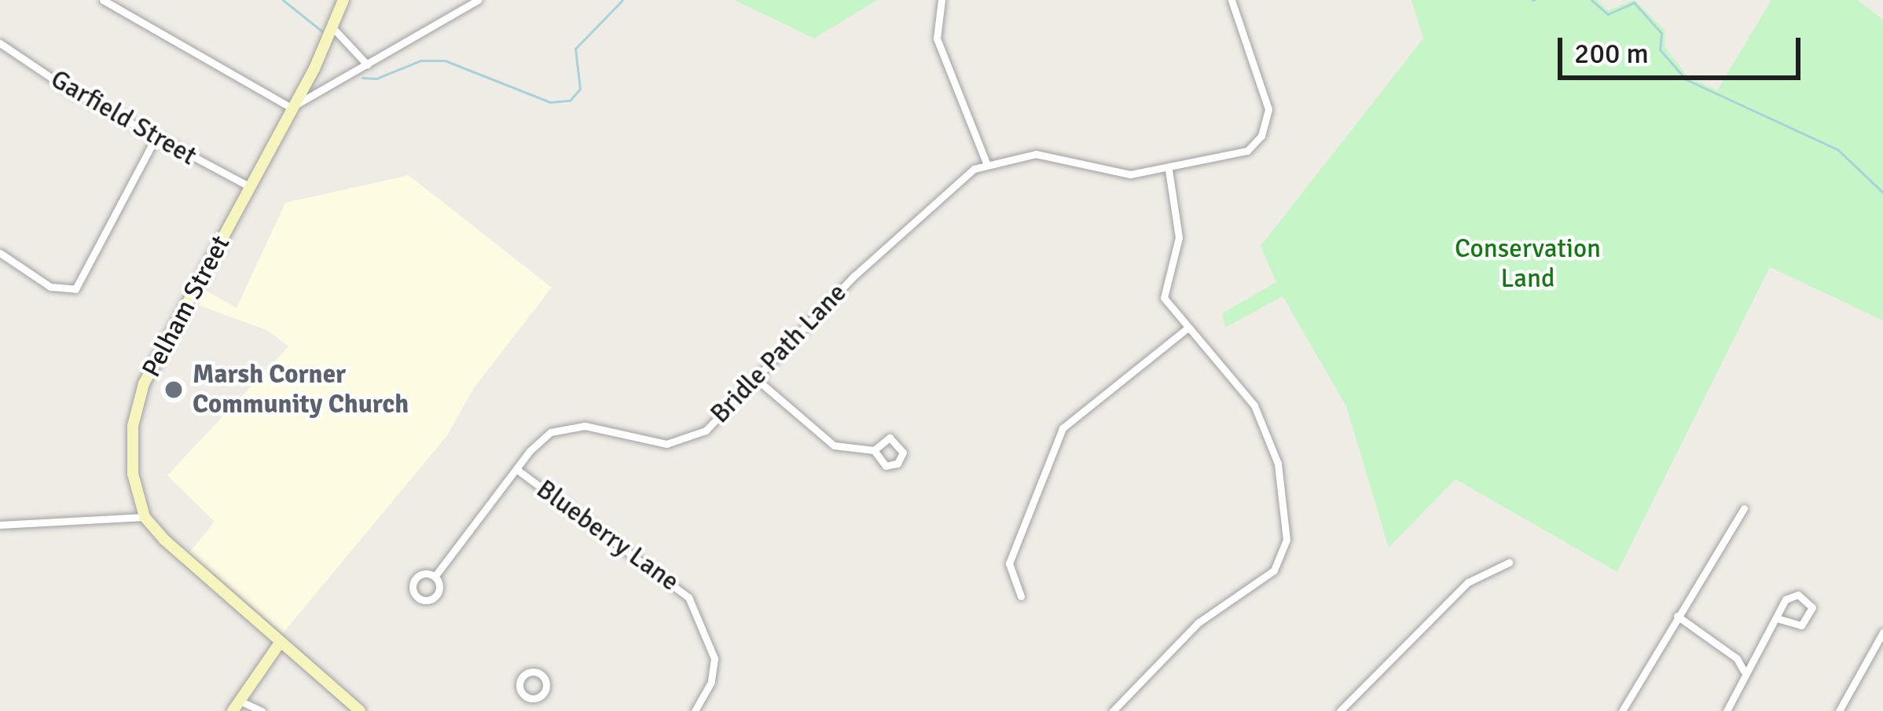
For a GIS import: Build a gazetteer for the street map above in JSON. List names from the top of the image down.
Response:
{
  "streets": {
    "street": [
      "Garfield Street",
      "Pelham Street",
      "Bridle Path Lane",
      "Blueberry Lane"
    ]
  },
  "crossings": [
    ["Garfield Street", "Pelham Street"],
    ["Bridle Path Lane", "Blueberry Lane"]
  ],
  "parks": ["Conservation Land"],
  "places": ["Marsh Corner Community Church"],
  "scale_bar": "200 m"
}
